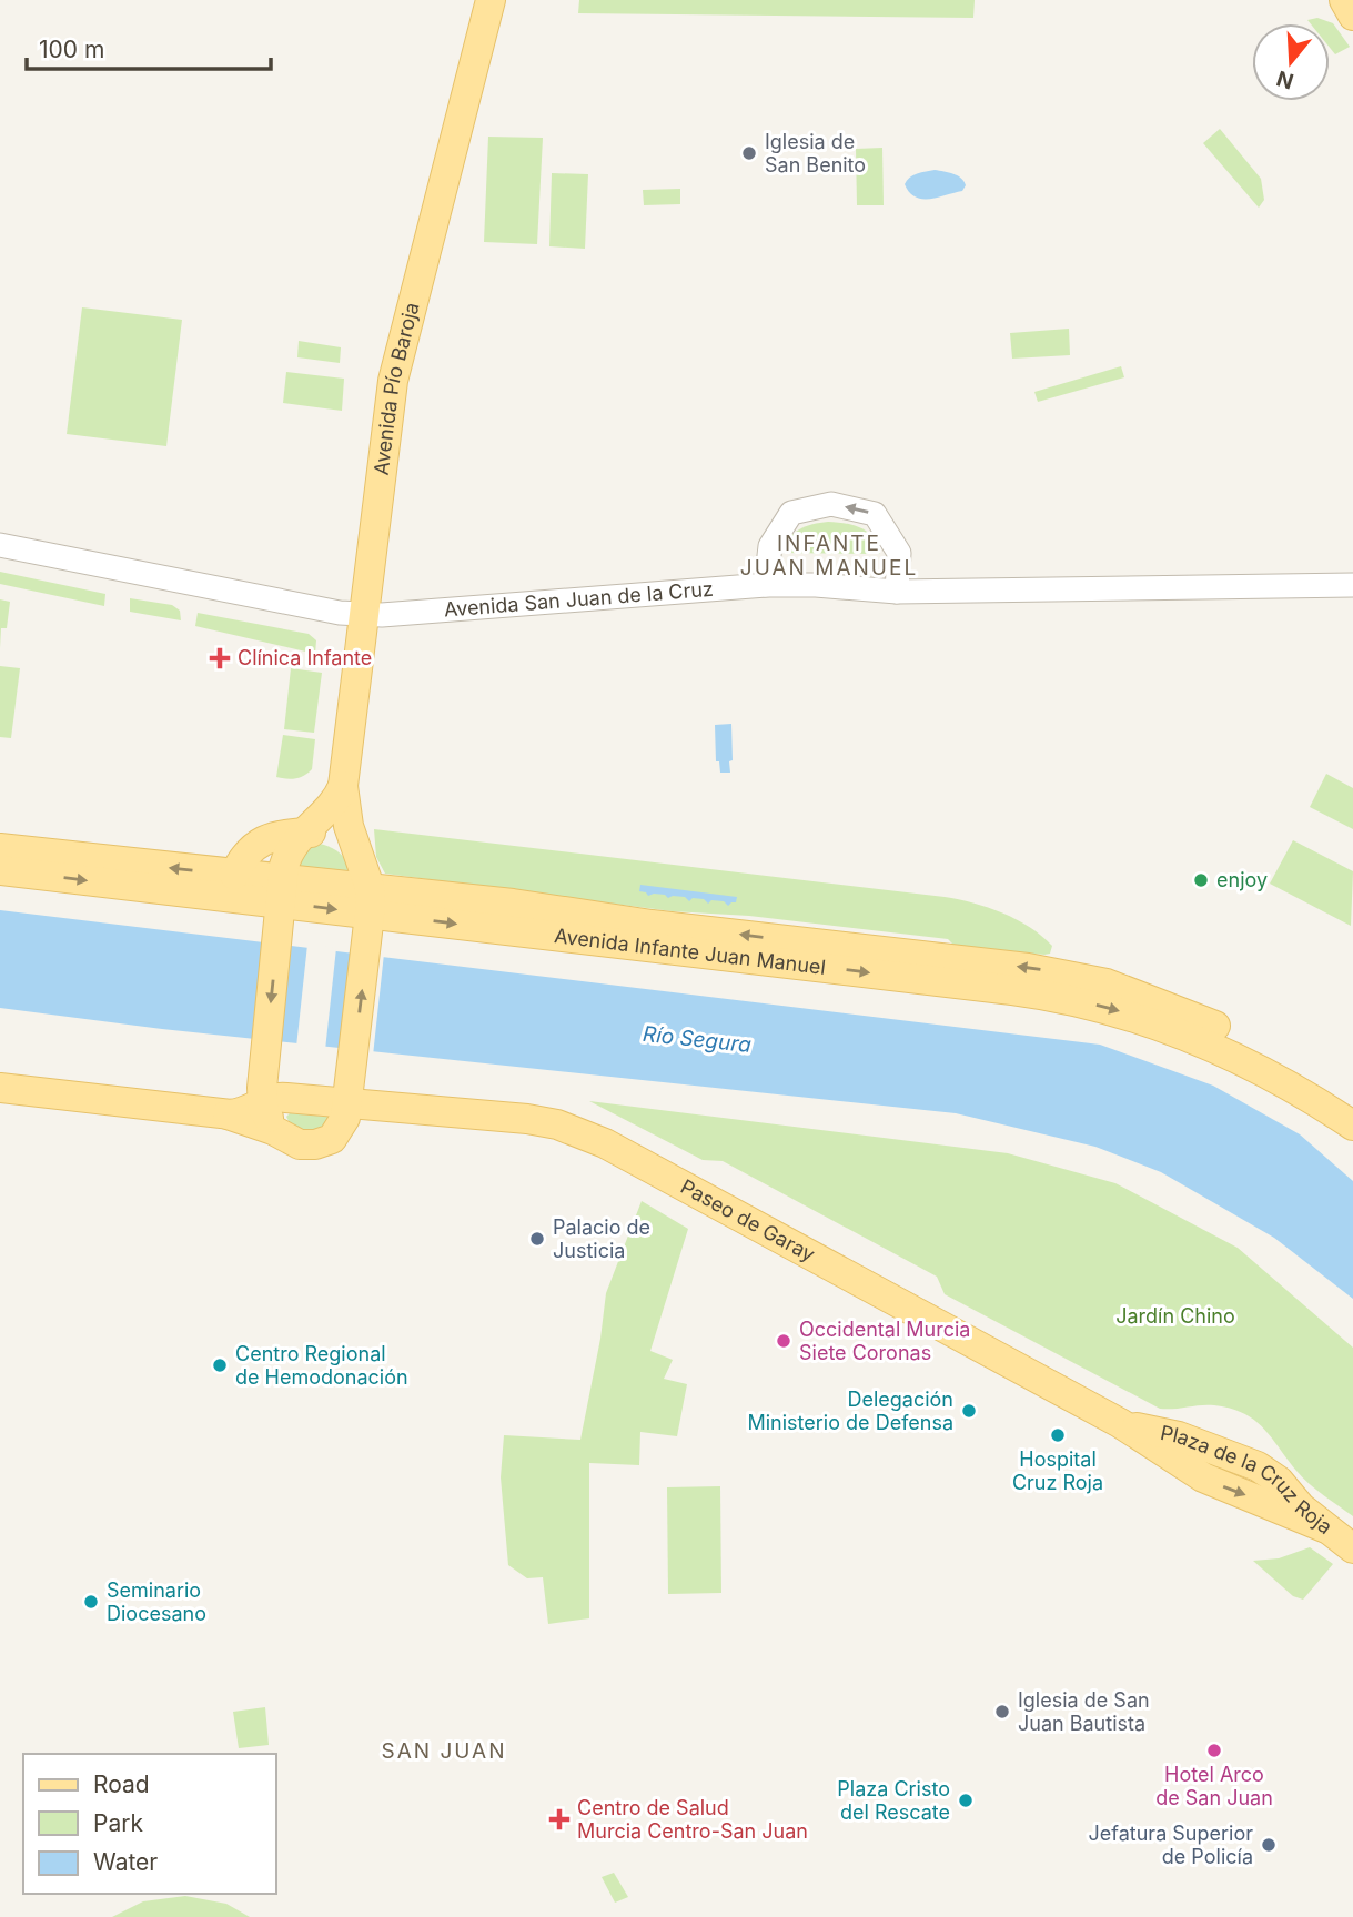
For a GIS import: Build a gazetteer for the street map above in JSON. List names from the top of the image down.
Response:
{
  "streets": {
    "main road": [
      "Avenida Pío Baroja",
      "Avenida Infante Juan Manuel",
      "Paseo de Garay",
      "Plaza de la Cruz Roja"
    ],
    "street": ["Avenida San Juan de la Cruz"]
  },
  "crossings": [
    ["Avenida Pío Baroja", "Avenida San Juan de la Cruz"],
    ["Avenida Pío Baroja", "Avenida Infante Juan Manuel"],
    ["Paseo de Garay", "Plaza de la Cruz Roja"]
  ],
  "districts": ["INFANTE JUAN MANUEL", "SAN JUAN"],
  "water": ["Río Segura"],
  "parks": ["Jardín Chino"],
  "places": {
    "other": [
      "Iglesia de San Benito",
      "enjoy",
      "Palacio de Justicia",
      "Occidental Murcia Siete Coronas",
      "Centro Regional de Hemodonación",
      "Delegación Ministerio de Defensa",
      "Hospital Cruz Roja",
      "Seminario Diocesano",
      "Iglesia de San Juan Bautista",
      "Hotel Arco de San Juan",
      "Plaza Cristo del Rescate",
      "Jefatura Superior de Policía"
    ],
    "health": ["Clínica Infante", "Centro de Salud Murcia Centro-San Juan"]
  },
  "legend": ["Road", "Park", "Water"],
  "scale_bar": "100 m",
  "north": "bottom"
}
